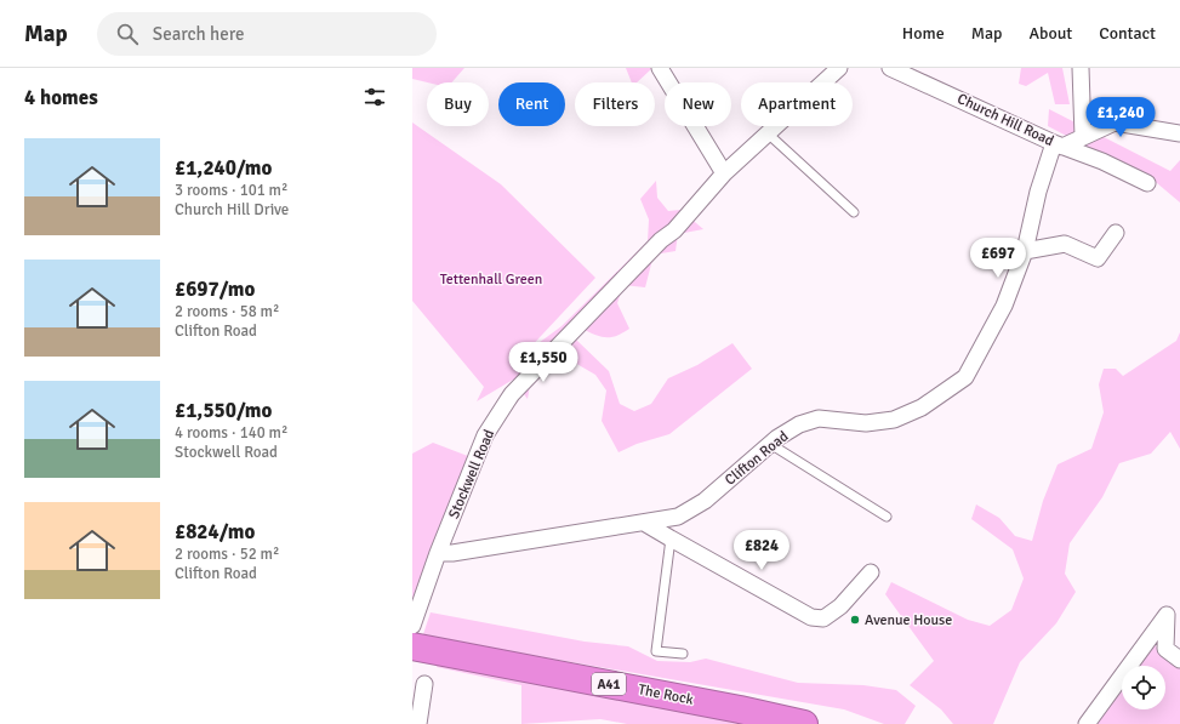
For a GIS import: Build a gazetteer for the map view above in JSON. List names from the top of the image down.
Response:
{
  "streets": {
    "highway": ["A41", "The Rock"],
    "street": ["Church Hill Road", "Clifton Road", "Stockwell Road"]
  },
  "crossings": [
    ["Church Hill Road", "Clifton Road"],
    ["Clifton Road", "Stockwell Road"]
  ],
  "parks": ["Tettenhall Green"],
  "places": ["Avenue House"],
  "page": {
    "header": "Map",
    "search": "Search here",
    "nav": [
      "Home",
      "Map",
      "About",
      "Contact"
    ],
    "heading": "4 homes",
    "chip": [
      "Buy",
      "Rent",
      "Filters",
      "New",
      "Apartment"
    ],
    "price": [
      "£1,240",
      "£697",
      "£1,550",
      "£824"
    ],
    "list": [
      {
        "name": "£1,240/mo",
        "note": "3 rooms · 101 m² · Church Hill Drive"
      },
      {
        "name": "£697/mo",
        "note": "2 rooms · 58 m² · Clifton Road"
      },
      {
        "name": "£1,550/mo",
        "note": "4 rooms · 140 m² · Stockwell Road"
      },
      {
        "name": "£824/mo",
        "note": "2 rooms · 52 m² · Clifton Road"
      }
    ]
  }
}
